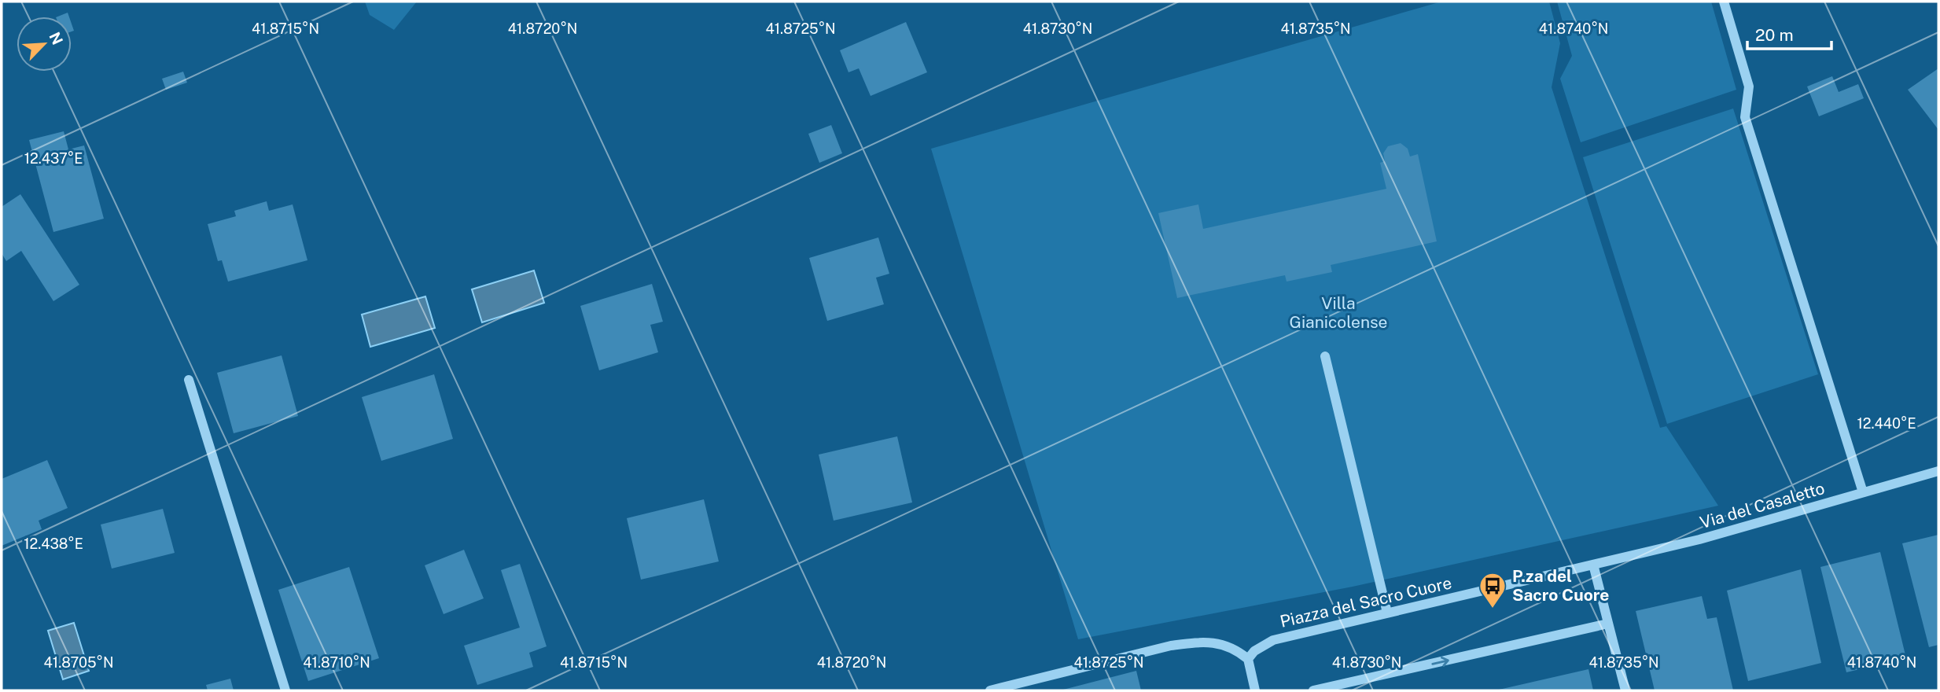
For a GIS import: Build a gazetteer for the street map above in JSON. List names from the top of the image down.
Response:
{
  "streets": {
    "street": ["Via del Casaletto", "Piazza del Sacro Cuore"]
  },
  "crossings": [
    ["Via del Casaletto", "Piazza del Sacro Cuore"]
  ],
  "parks": ["Villa Gianicolense"],
  "places": {
    "bus stop": ["P.za del Sacro Cuore"]
  },
  "scale_bar": "20 m",
  "north": "top right",
  "coordinates": [
    "41.8715°N",
    "41.8720°N",
    "41.8725°N",
    "41.8730°N",
    "41.8735°N",
    "41.8740°N",
    "12.437°E",
    "12.440°E",
    "12.438°E",
    "41.8705°N",
    "41.8710°N"
  ]
}
